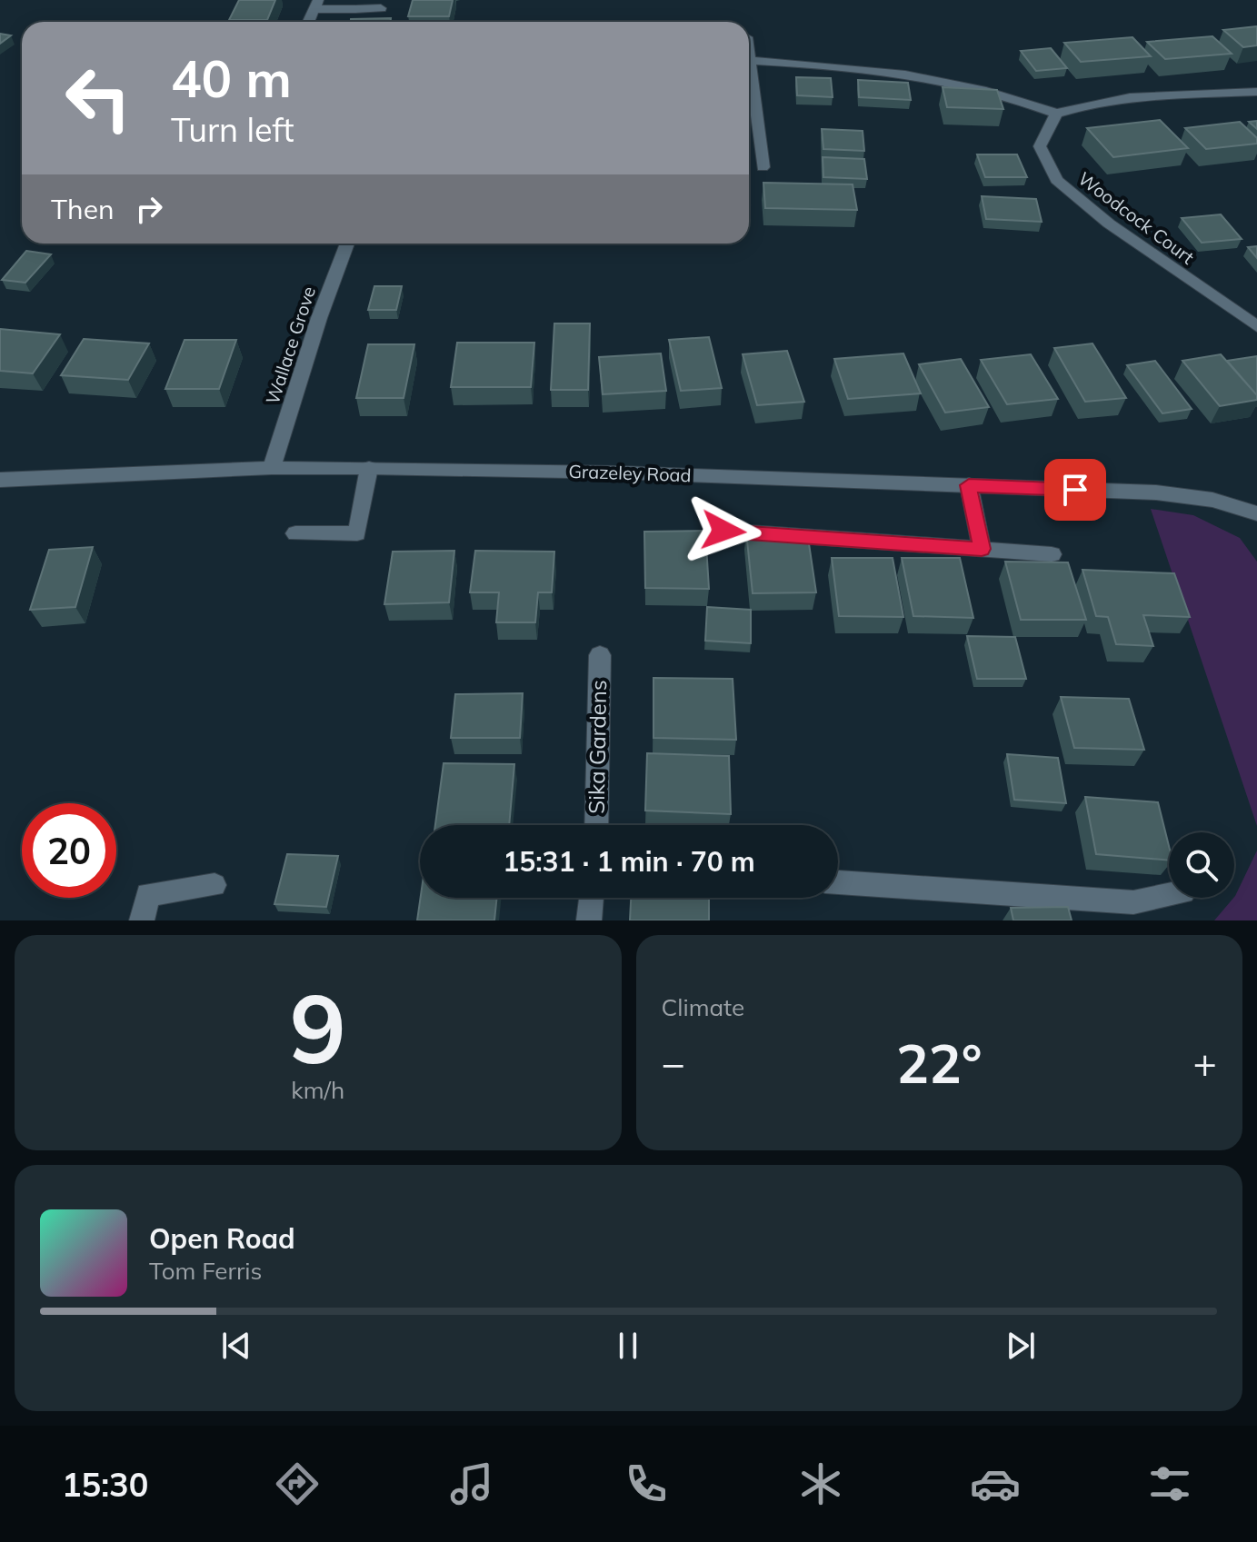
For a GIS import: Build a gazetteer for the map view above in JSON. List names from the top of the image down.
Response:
{
  "streets": {
    "street": [
      "Woodcock Court",
      "Wallace Grove",
      "Grazeley Road",
      "Sika Gardens"
    ]
  },
  "crossings": [
    ["Wallace Grove", "Grazeley Road"]
  ],
  "page": {
    "turn": ["40 m", "Turn left"],
    "then": "Then",
    "limit": "20",
    "trip": "15:31 · 1 min · 70 m",
    "tile": [
      ["9", "km/h"],
      "Climate"
    ],
    "heat": ["−", "22°", "+"],
    "song": ["Open Road", "Tom Ferris"],
    "tabs": "15:30"
  }
}
